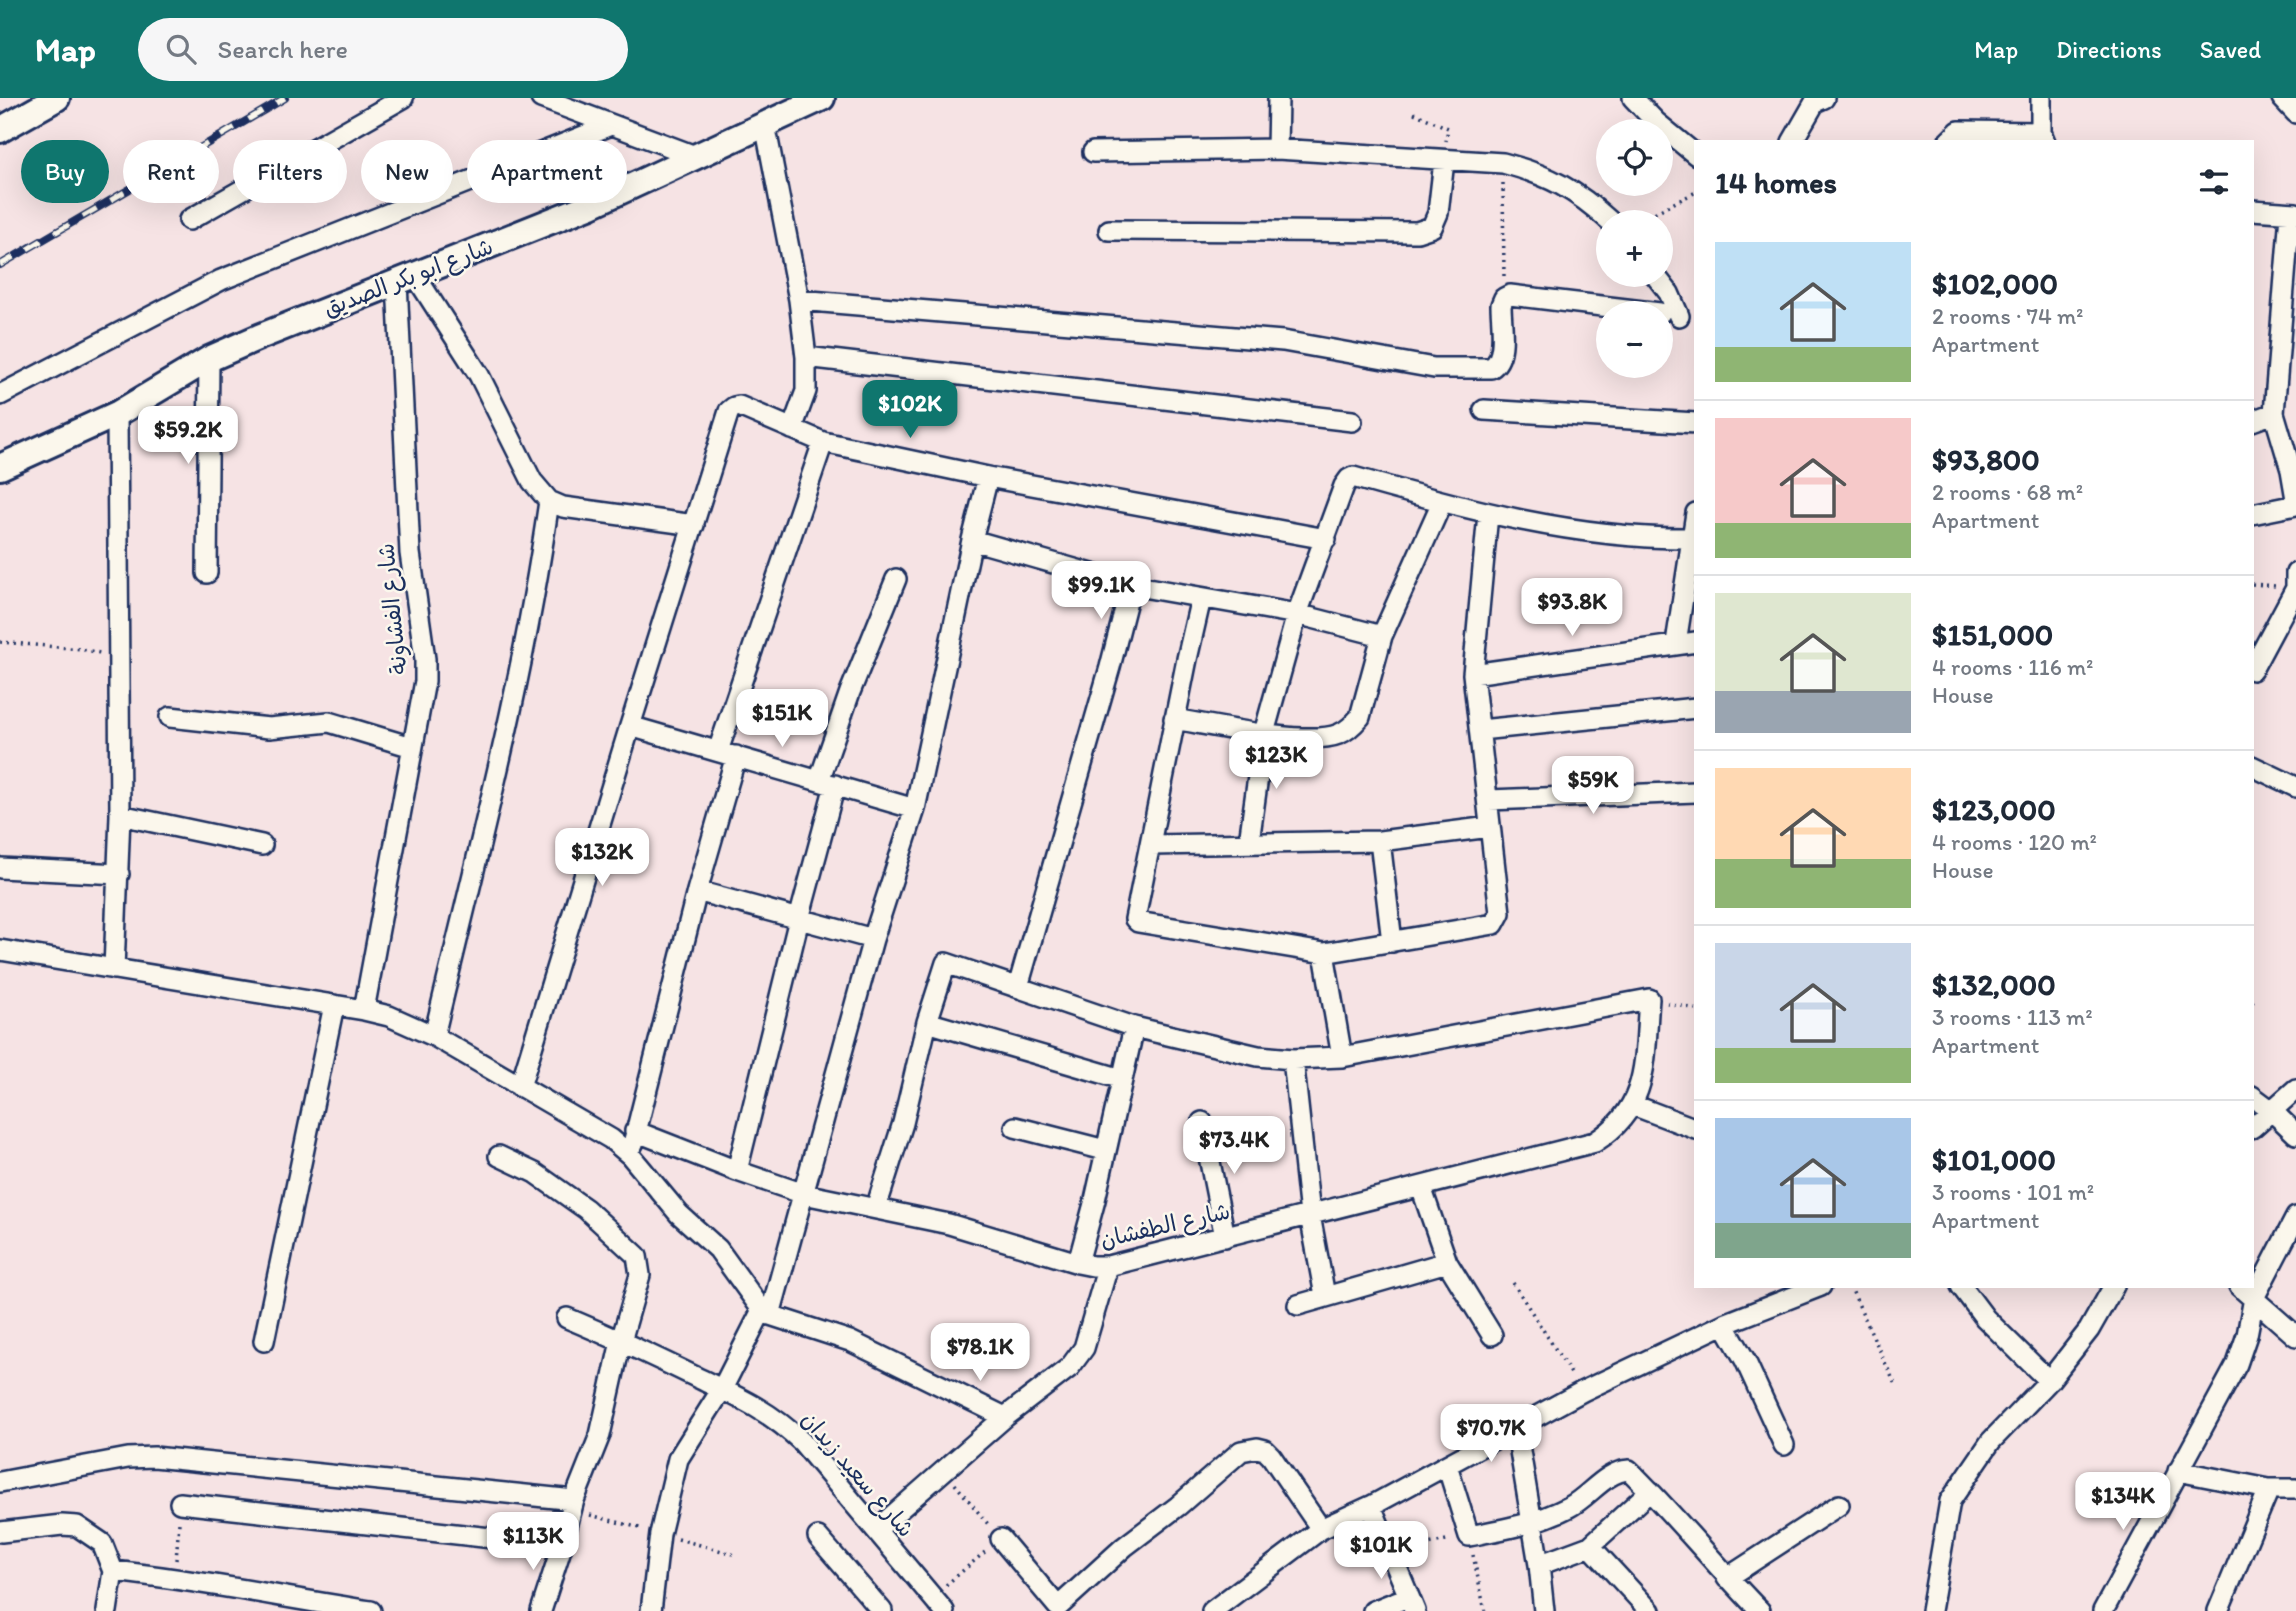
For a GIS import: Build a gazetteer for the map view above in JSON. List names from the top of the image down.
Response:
{
  "streets": {
    "street": [
      "شارع ابو بكر الصديق",
      "شارع الفشاونة",
      "شارع الطفشان",
      "شارع سعيد زيدان"
    ]
  },
  "crossings": [
    ["شارع ابو بكر الصديق", "شارع الفشاونة"]
  ],
  "page": {
    "header": "Map",
    "search": "Search here",
    "nav": ["Map", "Directions", "Saved"],
    "map_buttons": ["+", "−"],
    "chip": [
      "Buy",
      "Rent",
      "Filters",
      "New",
      "Apartment"
    ],
    "heading": "14 homes",
    "list": [
      {
        "name": "$102,000",
        "note": "2 rooms · 74 m² · Apartment"
      },
      {
        "name": "$93,800",
        "note": "2 rooms · 68 m² · Apartment"
      },
      {
        "name": "$151,000",
        "note": "4 rooms · 116 m² · House"
      },
      {
        "name": "$123,000",
        "note": "4 rooms · 120 m² · House"
      },
      {
        "name": "$132,000",
        "note": "3 rooms · 113 m² · Apartment"
      },
      {
        "name": "$101,000",
        "note": "3 rooms · 101 m² · Apartment"
      }
    ],
    "price": [
      "$102K",
      "$59.2K",
      "$99.1K",
      "$93.8K",
      "$151K",
      "$123K",
      "$59K",
      "$132K",
      "$73.4K",
      "$78.1K",
      "$70.7K",
      "$134K",
      "$113K",
      "$101K"
    ]
  }
}
